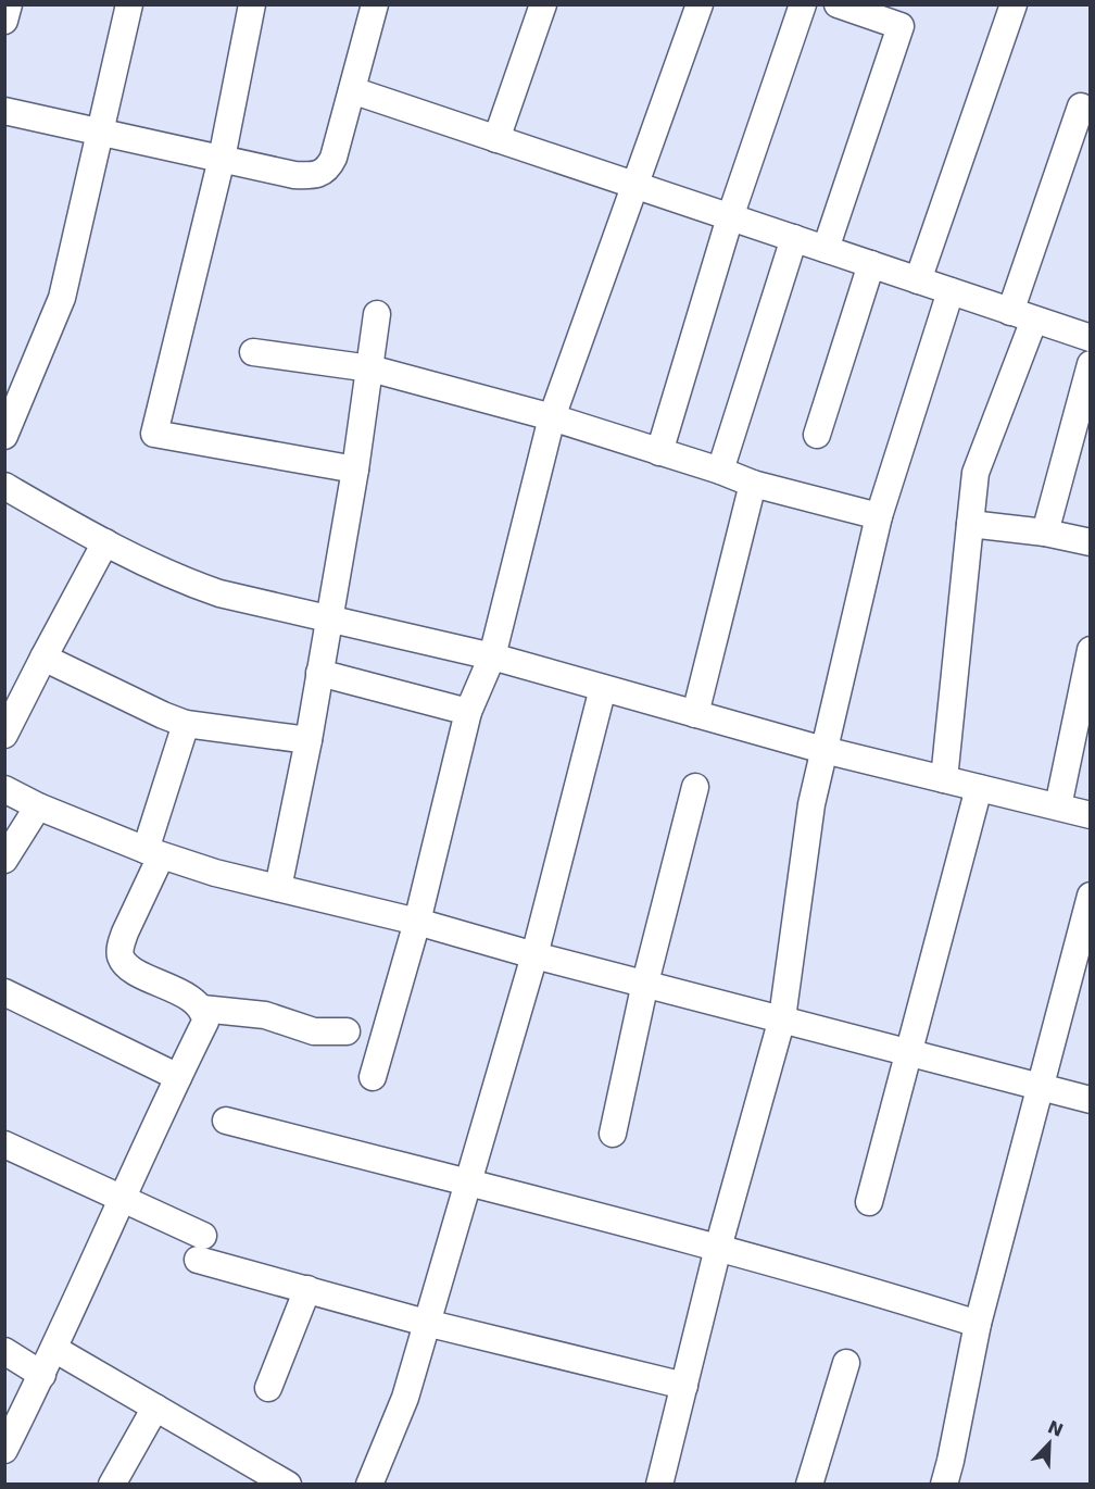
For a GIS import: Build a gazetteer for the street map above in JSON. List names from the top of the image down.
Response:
{
  "north": "top right"
}
